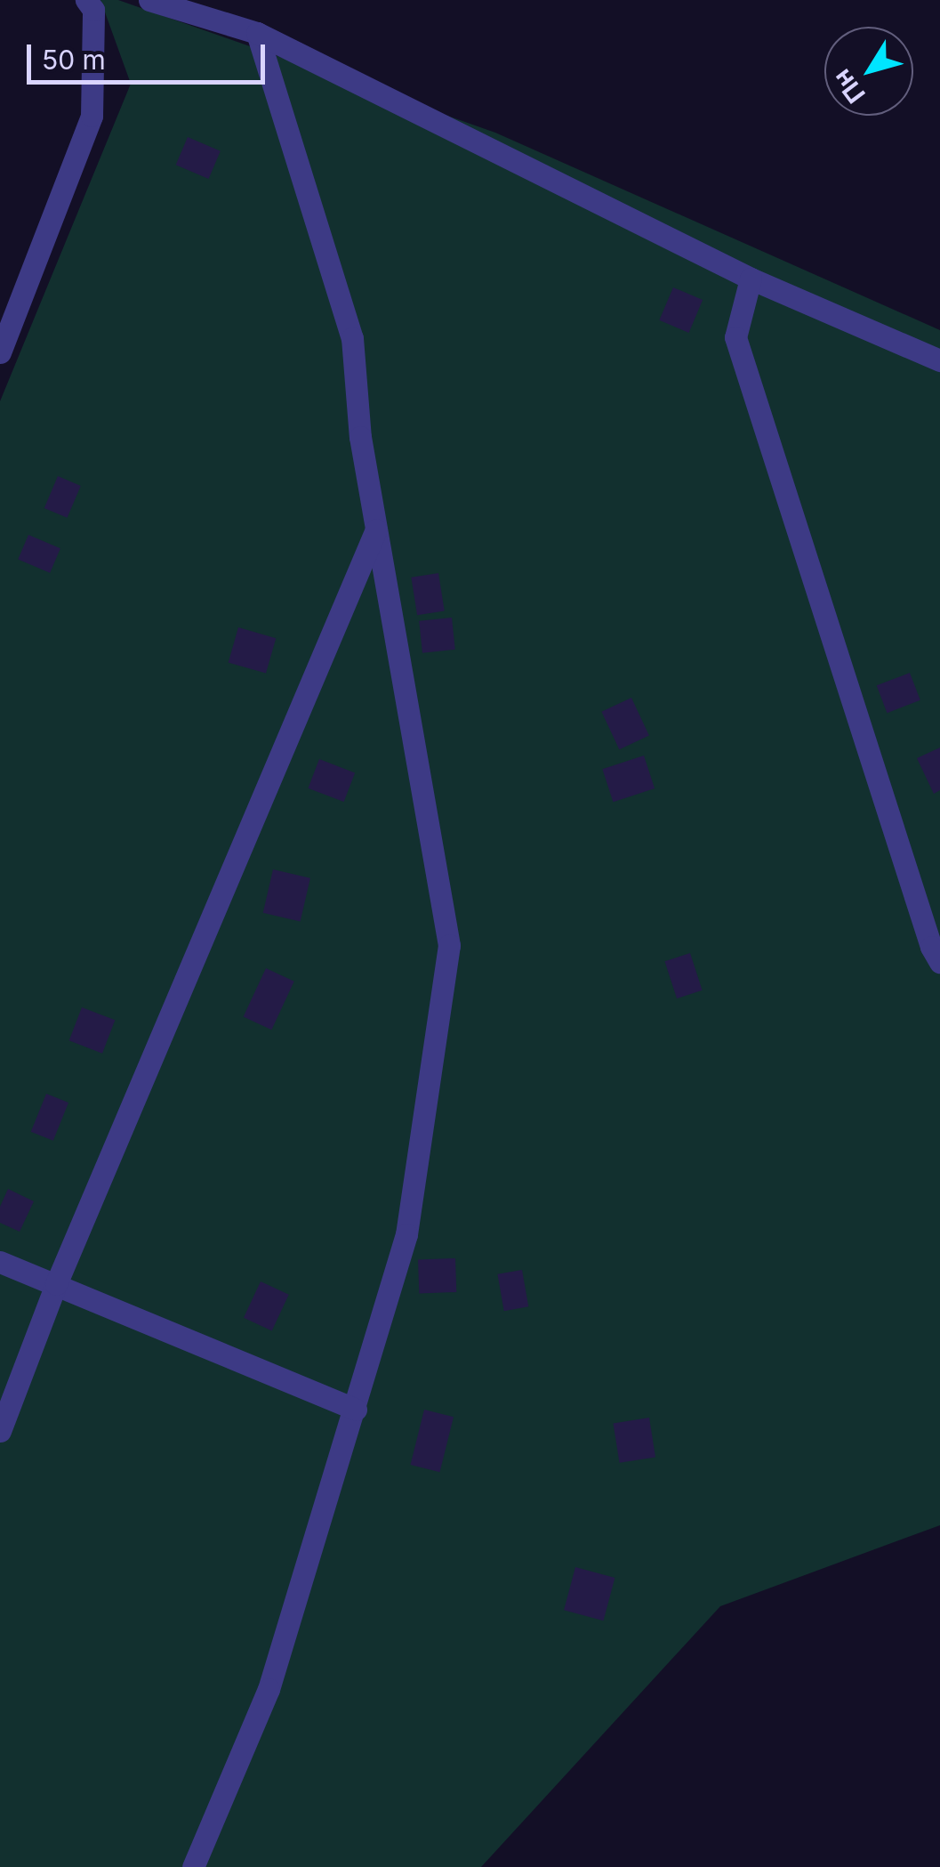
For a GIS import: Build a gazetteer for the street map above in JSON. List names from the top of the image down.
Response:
{
  "scale_bar": "50 m",
  "north": "bottom left"
}
